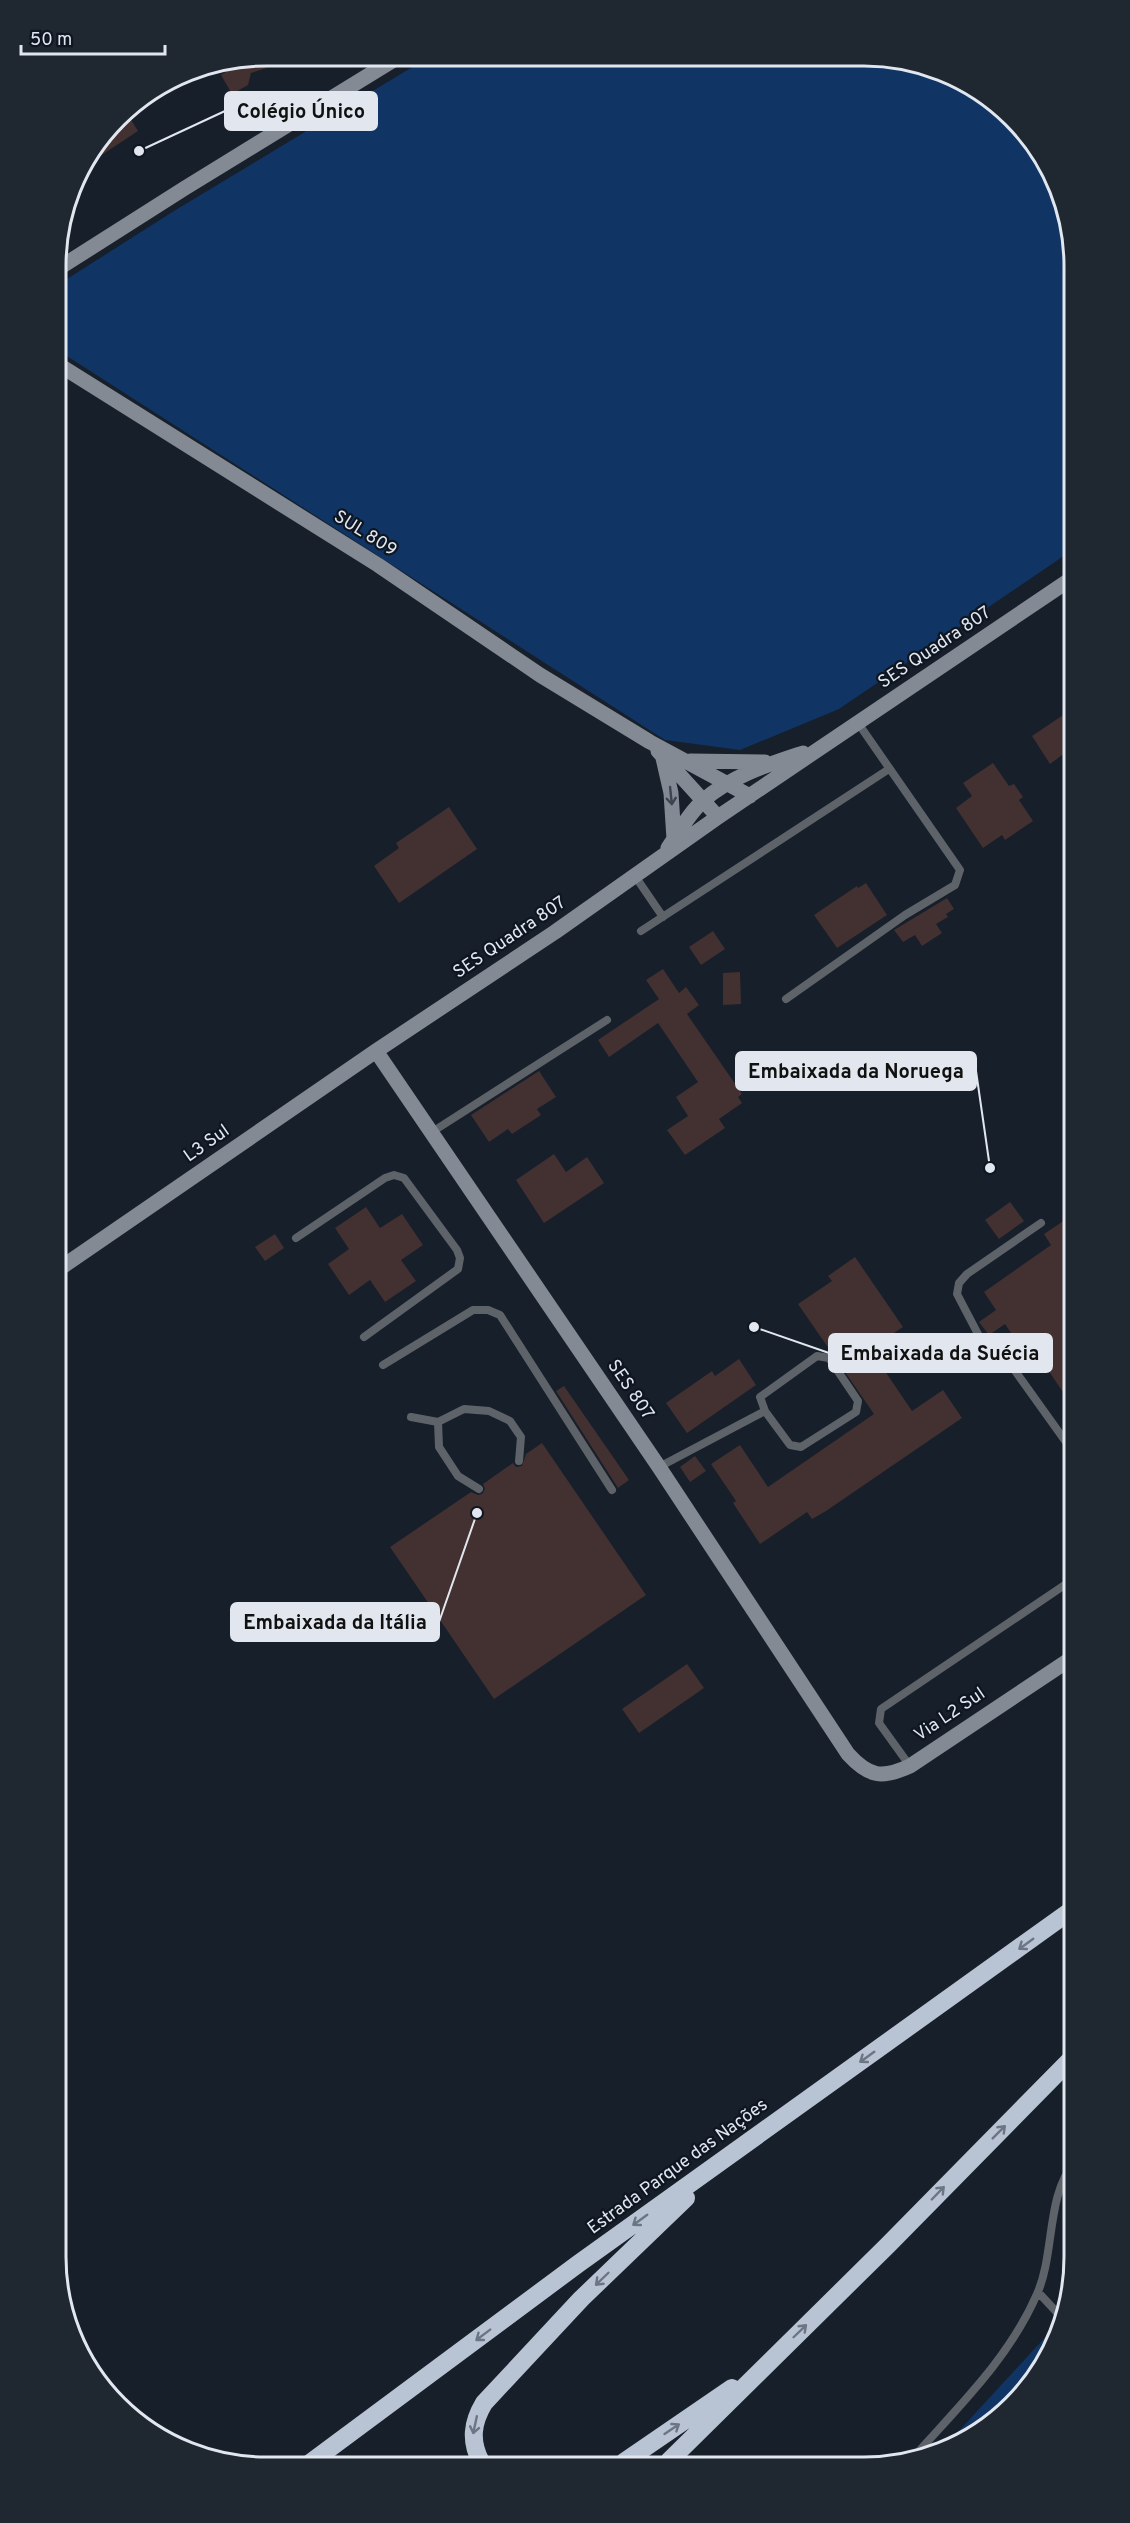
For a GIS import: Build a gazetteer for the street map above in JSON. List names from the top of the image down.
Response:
{
  "streets": {
    "highway": ["Estrada Parque das Nações"],
    "street": [
      "SUL 809",
      "SES Quadra 807",
      "L3 Sul",
      "SES 807",
      "Via L2 Sul"
    ]
  },
  "crossings": [
    ["SUL 809", "SES Quadra 807"],
    ["SES Quadra 807", "L3 Sul"],
    ["SES Quadra 807", "SES 807"],
    ["L3 Sul", "SES 807"],
    ["SES 807", "Via L2 Sul"]
  ],
  "places": [
    "Colégio Único",
    "Embaixada da Noruega",
    "Embaixada da Suécia",
    "Embaixada da Itália"
  ],
  "scale_bar": "50 m"
}
